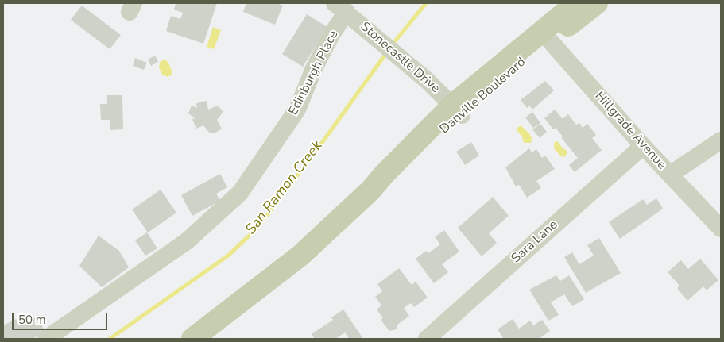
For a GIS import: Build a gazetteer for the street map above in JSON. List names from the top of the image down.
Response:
{
  "streets": {
    "main road": ["Danville Boulevard"],
    "street": [
      "Stonecastle Drive",
      "Edinburgh Place",
      "Hillgrade Avenue",
      "Sara Lane"
    ]
  },
  "crossings": [
    ["Stonecastle Drive", "Edinburgh Place"],
    ["Stonecastle Drive", "Danville Boulevard"],
    ["Danville Boulevard", "Hillgrade Avenue"],
    ["Hillgrade Avenue", "Sara Lane"]
  ],
  "water": ["San Ramon Creek"],
  "scale_bar": "50 m"
}
